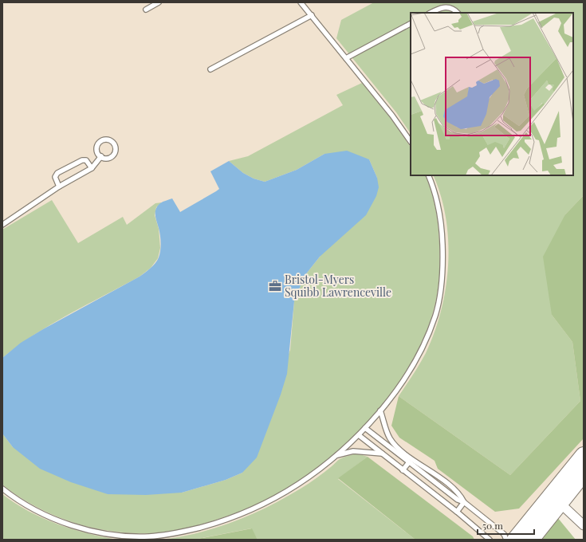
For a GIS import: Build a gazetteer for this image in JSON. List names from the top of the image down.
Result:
{
  "places": {
    "office": ["Bristol-Myers Squibb Lawrenceville"]
  },
  "scale_bar": "50 m"
}
